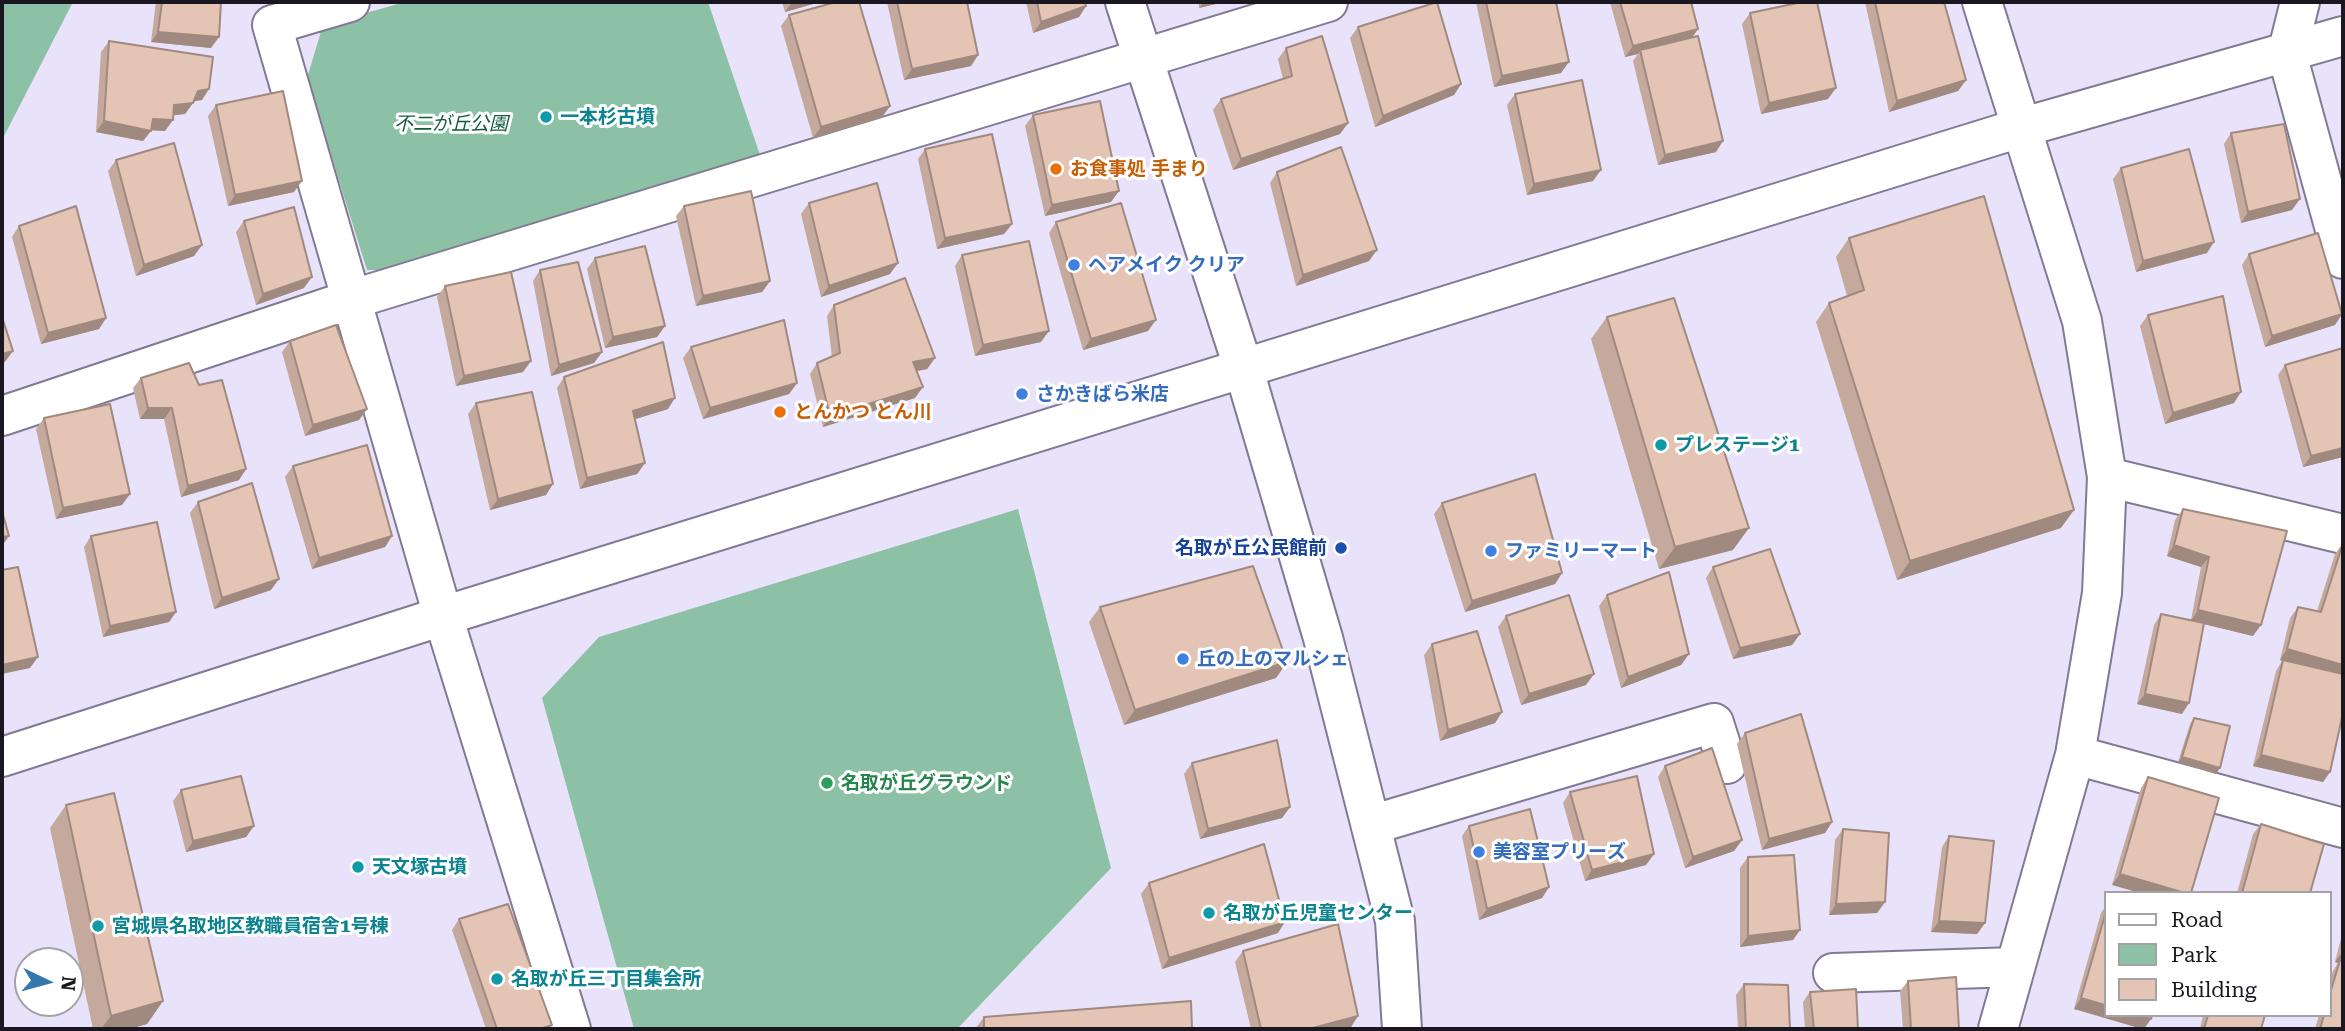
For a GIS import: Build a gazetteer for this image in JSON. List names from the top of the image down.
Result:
{
  "parks": ["不二が丘公園"],
  "places": [
    "一本杉古墳",
    "お食事処 手まり",
    "ヘアメイク クリア",
    "さかきばら米店",
    "とんかつ とん川",
    "プレステージ1",
    "名取が丘公民館前",
    "ファミリーマート",
    "丘の上のマルシェ",
    "名取が丘グラウンド",
    "美容室プリーズ",
    "天文塚古墳",
    "名取が丘児童センター",
    "宮城県名取地区教職員宿舎1号棟",
    "名取が丘三丁目集会所"
  ],
  "legend": ["Road", "Park", "Building"],
  "north": "right"
}
